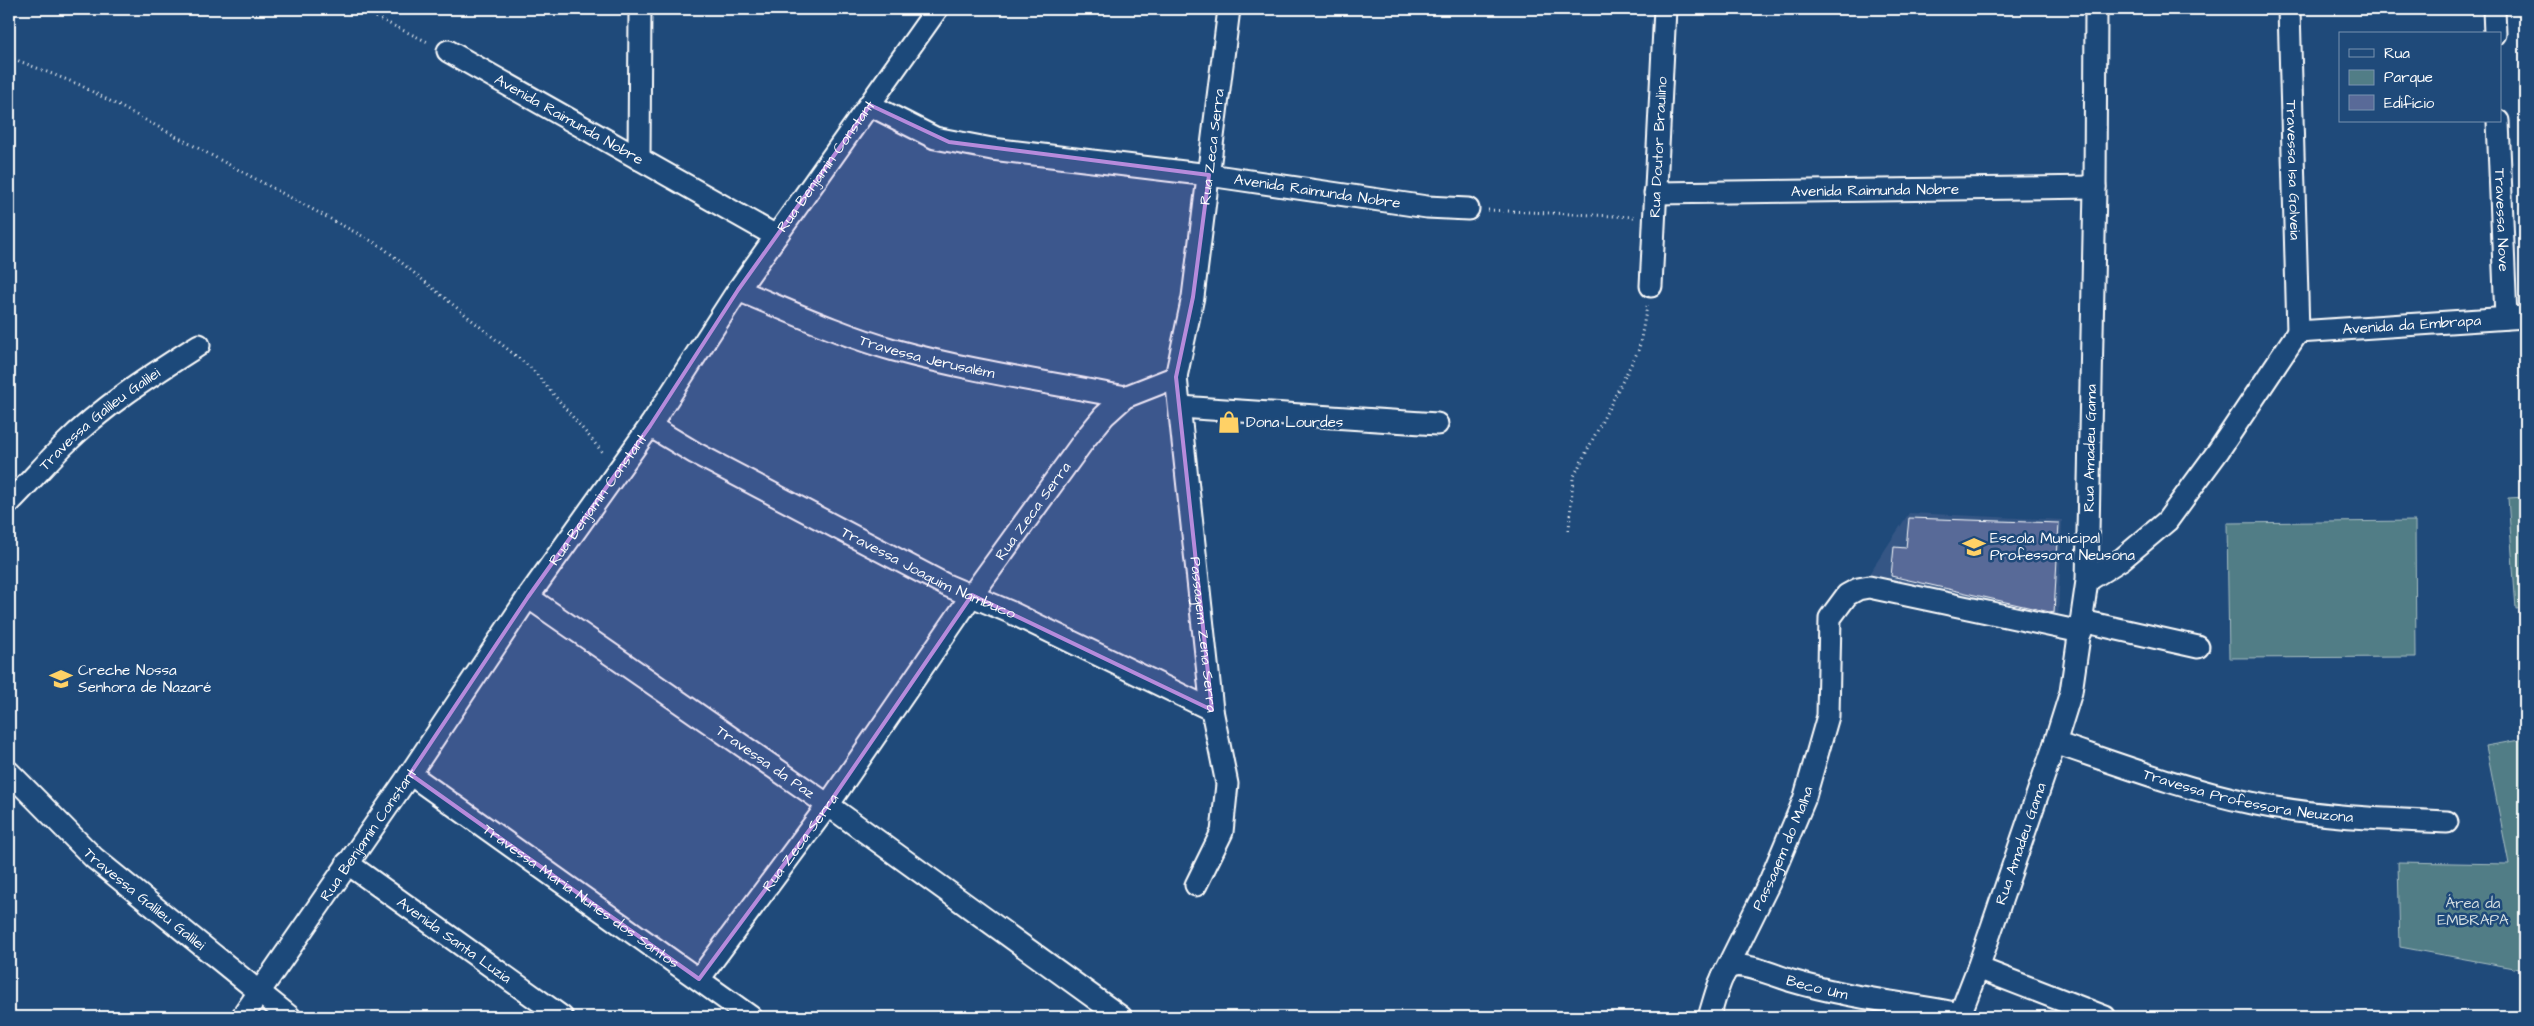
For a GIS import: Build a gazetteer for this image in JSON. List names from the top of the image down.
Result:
{
  "streets": {
    "street": [
      "Avenida Raimunda Nobre",
      "Rua Zeca Serra",
      "Rua Doutor Braulino",
      "Rua Benjamin Constant",
      "Travessa Isa Golveia",
      "Travessa Nove",
      "Avenida da Embrapa",
      "Travessa Jerusalém",
      "Travessa Galileu Galilei",
      "Rua Amadeu Gama",
      "Travessa Joaquim Nambuco",
      "Passagem Zena Serra",
      "Travessa da Paz",
      "Travessa Professora Neuzona",
      "Passagem do Malha",
      "Travessa Maria Nunes dos Santos",
      "Avenida Santa Luzia",
      "Beco Um"
    ]
  },
  "crossings": [
    ["Avenida Raimunda Nobre", "Rua Zeca Serra"],
    ["Avenida Raimunda Nobre", "Rua Doutor Braulino"],
    ["Avenida Raimunda Nobre", "Rua Benjamin Constant"],
    ["Avenida Raimunda Nobre", "Rua Amadeu Gama"],
    ["Rua Zeca Serra", "Travessa Jerusalém"],
    ["Rua Zeca Serra", "Travessa Joaquim Nambuco"],
    ["Rua Zeca Serra", "Passagem Zena Serra"],
    ["Rua Zeca Serra", "Travessa da Paz"],
    ["Rua Zeca Serra", "Travessa Maria Nunes dos Santos"],
    ["Rua Benjamin Constant", "Travessa Jerusalém"],
    ["Rua Benjamin Constant", "Travessa Galileu Galilei"],
    ["Rua Benjamin Constant", "Travessa Joaquim Nambuco"],
    ["Rua Benjamin Constant", "Travessa da Paz"],
    ["Rua Benjamin Constant", "Travessa Maria Nunes dos Santos"],
    ["Rua Benjamin Constant", "Avenida Santa Luzia"],
    ["Travessa Isa Golveia", "Avenida da Embrapa"],
    ["Travessa Nove", "Avenida da Embrapa"],
    ["Rua Amadeu Gama", "Travessa Professora Neuzona"],
    ["Rua Amadeu Gama", "Passagem do Malha"],
    ["Rua Amadeu Gama", "Beco Um"],
    ["Travessa Joaquim Nambuco", "Passagem Zena Serra"],
    ["Passagem do Malha", "Beco Um"]
  ],
  "parks": ["Área da EMBRAPA"],
  "places": {
    "shop": ["Dona Lourdes"],
    "school or university": ["Escola Municipal Professora Neusona", "Creche Nossa Senhora de Nazaré"]
  },
  "legend": ["Rua", "Parque", "Edifício"]
}
